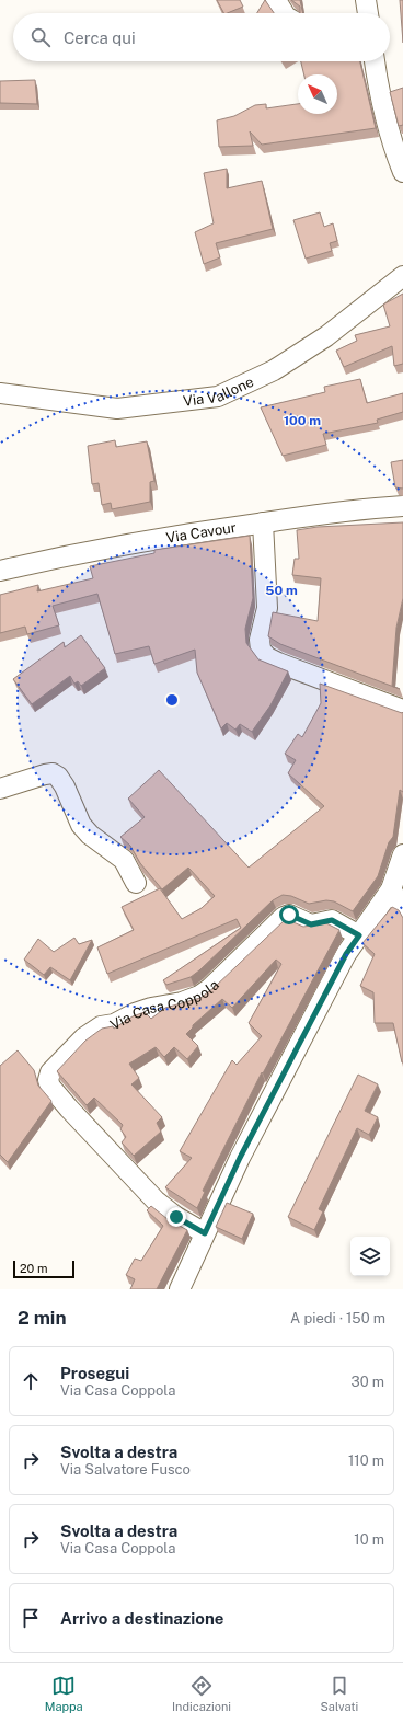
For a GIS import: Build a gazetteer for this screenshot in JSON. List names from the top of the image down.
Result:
{
  "streets": {
    "street": ["Via Vallone", "Via Cavour", "Via Casa Coppola"]
  },
  "scale_bar": "20 m",
  "north": "top left",
  "page": {
    "search": "Cerca qui",
    "scale": "20 m",
    "heading": ["2 min", "A piedi · 150 m"],
    "list": [
      ["Prosegui", "Via Casa Coppola", "30 m"],
      ["Svolta a destra", "Via Salvatore Fusco", "110 m"],
      ["Svolta a destra", "Via Casa Coppola", "10 m"],
      "Arrivo a destinazione"
    ],
    "nav": ["Mappa", "Indicazioni", "Salvati"]
  },
  "rings": ["100 m", "50 m"]
}
